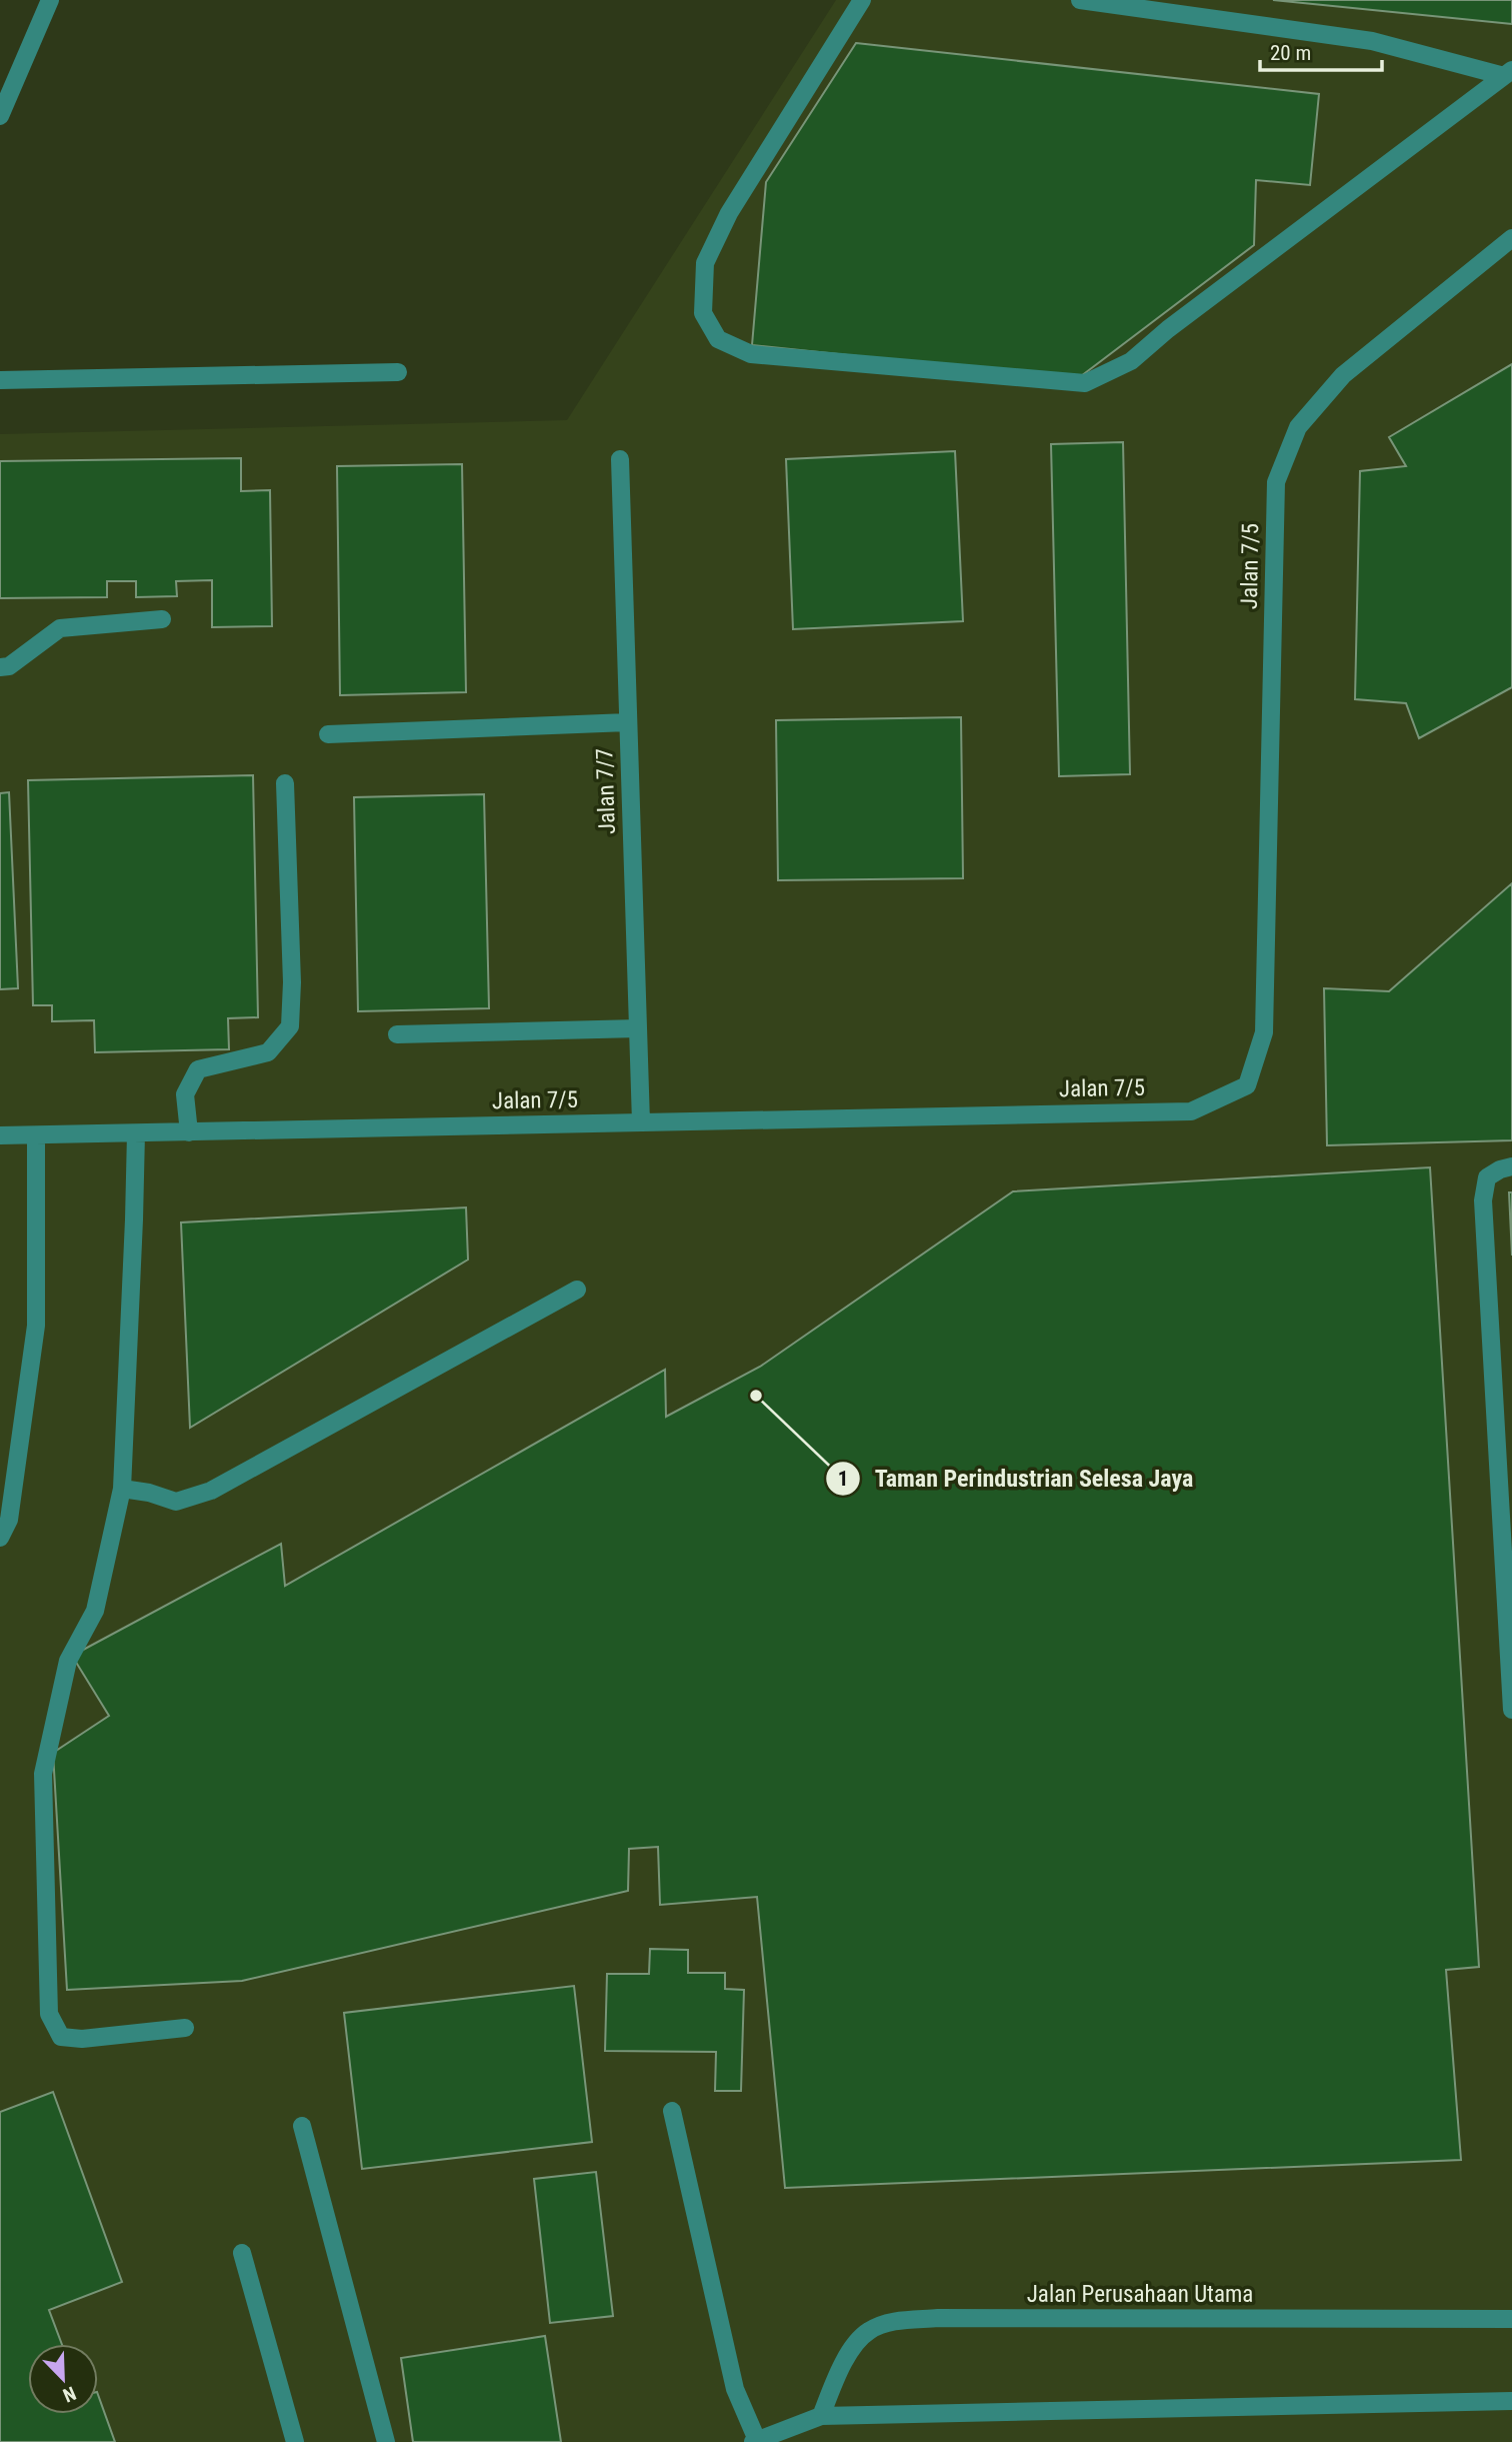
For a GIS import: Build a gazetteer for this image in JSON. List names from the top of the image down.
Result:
{
  "streets": {
    "street": ["Jalan 7/5", "Jalan 7/7", "Jalan Perusahaan Utama"]
  },
  "crossings": [
    ["Jalan 7/5", "Jalan 7/7"]
  ],
  "places": ["Taman Perindustrian Selesa Jaya"],
  "scale_bar": "20 m",
  "north": "bottom right"
}
